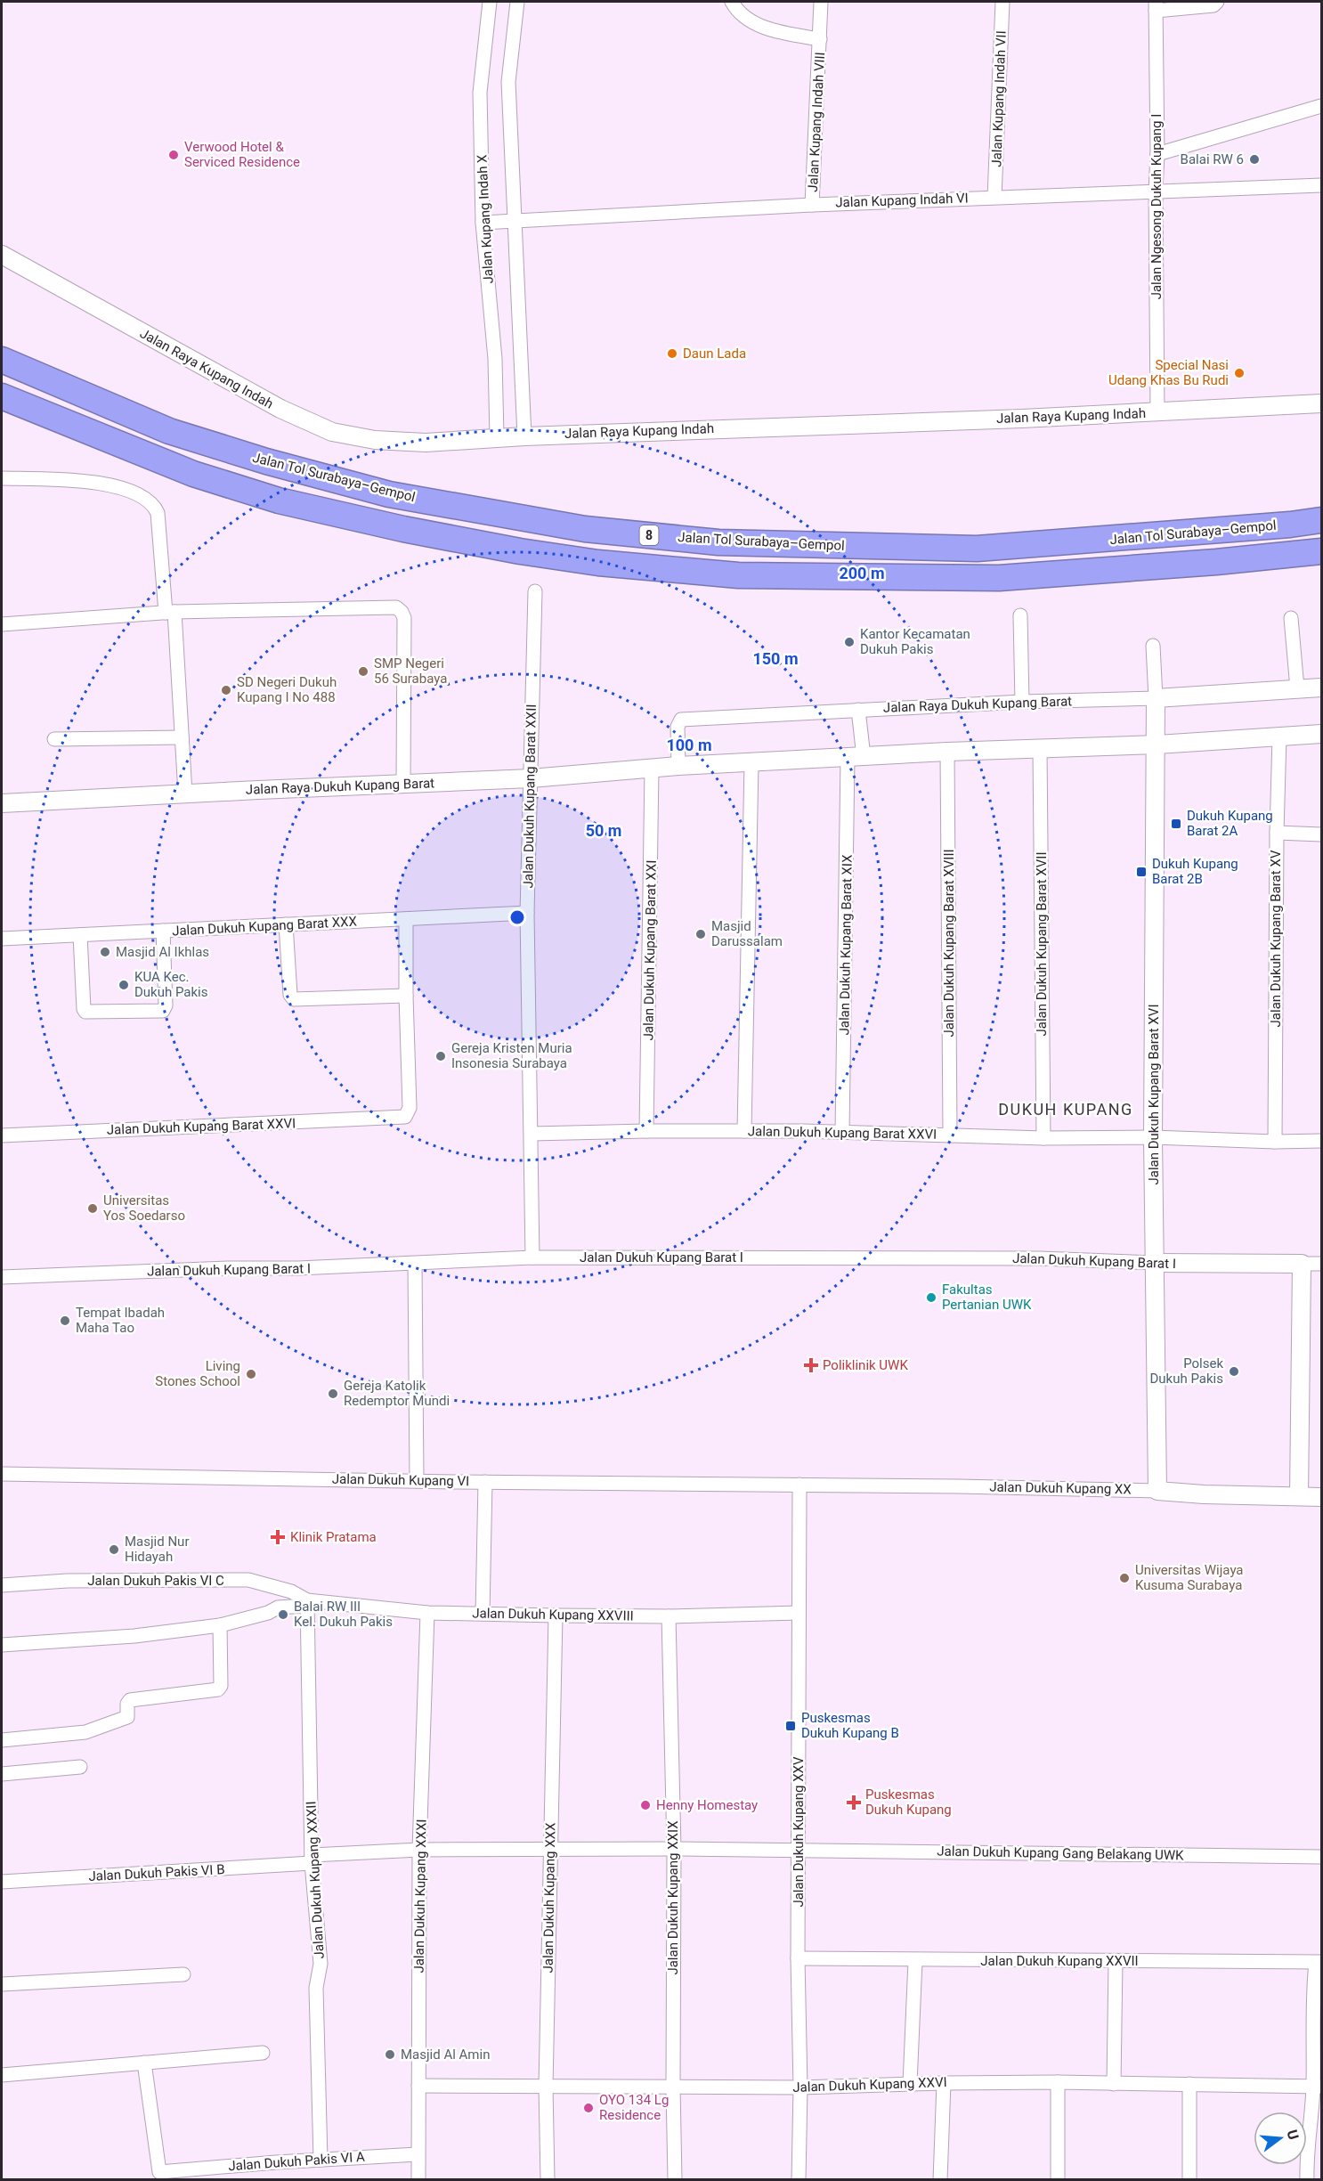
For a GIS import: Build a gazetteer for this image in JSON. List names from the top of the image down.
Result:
{
  "streets": {
    "highway": ["Jalan Tol Surabaya–Gempol", "8"],
    "street": [
      "Jalan Kupang Indah VII",
      "Jalan Kupang Indah VIII",
      "Jalan Kupang Indah VI",
      "Jalan Ngesong Dukuh Kupang I",
      "Jalan Kupang Indah X",
      "Jalan Raya Kupang Indah",
      "Jalan Raya Dukuh Kupang Barat",
      "Jalan Dukuh Kupang Barat XXII",
      "Jalan Dukuh Kupang Barat XXX",
      "Jalan Dukuh Kupang Barat XV",
      "Jalan Dukuh Kupang Barat XVIII",
      "Jalan Dukuh Kupang Barat XVII",
      "Jalan Dukuh Kupang Barat XIX",
      "Jalan Dukuh Kupang Barat XXI",
      "Jalan Dukuh Kupang Barat XVI",
      "Jalan Dukuh Kupang Barat XXVI",
      "Jalan Dukuh Kupang Barat I",
      "Jalan Dukuh Kupang VI",
      "Jalan Dukuh Kupang XX",
      "Jalan Dukuh Pakis VI C",
      "Jalan Dukuh Kupang XXVIII",
      "Jalan Dukuh Kupang XXV",
      "Jalan Dukuh Kupang Gang Belakang UWK",
      "Jalan Dukuh Pakis VI B",
      "Jalan Dukuh Kupang XXXII",
      "Jalan Dukuh Kupang XXXI",
      "Jalan Dukuh Kupang XXX",
      "Jalan Dukuh Kupang XXIX",
      "Jalan Dukuh Kupang XXVII",
      "Jalan Dukuh Kupang XXVI",
      "Jalan Dukuh Pakis VI A"
    ]
  },
  "crossings": [
    ["Jalan Kupang Indah VII", "Jalan Kupang Indah VI"],
    ["Jalan Kupang Indah VIII", "Jalan Kupang Indah VI"],
    ["Jalan Kupang Indah VI", "Jalan Ngesong Dukuh Kupang I"],
    ["Jalan Kupang Indah VI", "Jalan Kupang Indah X"],
    ["Jalan Ngesong Dukuh Kupang I", "Jalan Raya Kupang Indah"],
    ["Jalan Kupang Indah X", "Jalan Raya Kupang Indah"],
    ["Jalan Raya Dukuh Kupang Barat", "Jalan Dukuh Kupang Barat XXII"],
    ["Jalan Raya Dukuh Kupang Barat", "Jalan Dukuh Kupang Barat XV"],
    ["Jalan Raya Dukuh Kupang Barat", "Jalan Dukuh Kupang Barat XVIII"],
    ["Jalan Raya Dukuh Kupang Barat", "Jalan Dukuh Kupang Barat XVII"],
    ["Jalan Raya Dukuh Kupang Barat", "Jalan Dukuh Kupang Barat XIX"],
    ["Jalan Raya Dukuh Kupang Barat", "Jalan Dukuh Kupang Barat XXI"],
    ["Jalan Raya Dukuh Kupang Barat", "Jalan Dukuh Kupang Barat XVI"],
    ["Jalan Dukuh Kupang Barat XXII", "Jalan Dukuh Kupang Barat XXX"],
    ["Jalan Dukuh Kupang Barat XXII", "Jalan Dukuh Kupang Barat XXVI"],
    ["Jalan Dukuh Kupang Barat XXII", "Jalan Dukuh Kupang Barat I"],
    ["Jalan Dukuh Kupang Barat XV", "Jalan Dukuh Kupang Barat XXVI"],
    ["Jalan Dukuh Kupang Barat XVIII", "Jalan Dukuh Kupang Barat XXVI"],
    ["Jalan Dukuh Kupang Barat XVII", "Jalan Dukuh Kupang Barat XXVI"],
    ["Jalan Dukuh Kupang Barat XIX", "Jalan Dukuh Kupang Barat XXVI"],
    ["Jalan Dukuh Kupang Barat XXI", "Jalan Dukuh Kupang Barat XXVI"],
    ["Jalan Dukuh Kupang Barat XVI", "Jalan Dukuh Kupang Barat XXVI"],
    ["Jalan Dukuh Kupang Barat XVI", "Jalan Dukuh Kupang Barat I"],
    ["Jalan Dukuh Kupang Barat XVI", "Jalan Dukuh Kupang XX"],
    ["Jalan Dukuh Kupang VI", "Jalan Dukuh Kupang XX"],
    ["Jalan Dukuh Kupang VI", "Jalan Dukuh Kupang XXV"],
    ["Jalan Dukuh Kupang XX", "Jalan Dukuh Kupang XXV"],
    ["Jalan Dukuh Pakis VI C", "Jalan Dukuh Kupang XXVIII"],
    ["Jalan Dukuh Pakis VI C", "Jalan Dukuh Kupang XXXII"],
    ["Jalan Dukuh Kupang XXVIII", "Jalan Dukuh Kupang XXV"],
    ["Jalan Dukuh Kupang XXVIII", "Jalan Dukuh Kupang XXXII"],
    ["Jalan Dukuh Kupang XXVIII", "Jalan Dukuh Kupang XXXI"],
    ["Jalan Dukuh Kupang XXVIII", "Jalan Dukuh Kupang XXX"],
    ["Jalan Dukuh Kupang XXVIII", "Jalan Dukuh Kupang XXIX"],
    ["Jalan Dukuh Kupang XXV", "Jalan Dukuh Kupang Gang Belakang UWK"],
    ["Jalan Dukuh Kupang XXV", "Jalan Dukuh Kupang XXVII"],
    ["Jalan Dukuh Kupang XXV", "Jalan Dukuh Kupang XXVI"],
    ["Jalan Dukuh Kupang Gang Belakang UWK", "Jalan Dukuh Pakis VI B"],
    ["Jalan Dukuh Kupang Gang Belakang UWK", "Jalan Dukuh Kupang XXX"],
    ["Jalan Dukuh Kupang Gang Belakang UWK", "Jalan Dukuh Kupang XXIX"],
    ["Jalan Dukuh Pakis VI B", "Jalan Dukuh Kupang XXXII"],
    ["Jalan Dukuh Pakis VI B", "Jalan Dukuh Kupang XXXI"],
    ["Jalan Dukuh Pakis VI B", "Jalan Dukuh Kupang XXX"],
    ["Jalan Dukuh Kupang XXXII", "Jalan Dukuh Pakis VI A"],
    ["Jalan Dukuh Kupang XXXI", "Jalan Dukuh Kupang XXVI"],
    ["Jalan Dukuh Kupang XXXI", "Jalan Dukuh Pakis VI A"],
    ["Jalan Dukuh Kupang XXX", "Jalan Dukuh Kupang XXVI"],
    ["Jalan Dukuh Kupang XXIX", "Jalan Dukuh Kupang XXVI"]
  ],
  "districts": ["DUKUH KUPANG"],
  "places": {
    "other": [
      "Verwood Hotel & Serviced Residence",
      "Balai RW 6",
      "Daun Lada",
      "Special Nasi Udang Khas Bu Rudi",
      "Kantor Kecamatan Dukuh Pakis",
      "SMP Negeri 56 Surabaya",
      "SD Negeri Dukuh Kupang I No 488",
      "Masjid Darussalam",
      "Masjid Al Ikhlas",
      "KUA Kec. Dukuh Pakis",
      "Gereja Kristen Muria Insonesia Surabaya",
      "Universitas Yos Soedarso",
      "Fakultas Pertanian UWK",
      "Tempat Ibadah Maha Tao",
      "Polsek Dukuh Pakis",
      "Living Stones School",
      "Gereja Katolik Redemptor Mundi",
      "Masjid Nur Hidayah",
      "Universitas Wijaya Kusuma Surabaya",
      "Balai RW III Kel. Dukuh Pakis",
      "Henny Homestay",
      "Masjid Al Amin",
      "OYO 134 Lg Residence"
    ],
    "transit": ["Dukuh Kupang Barat 2A", "Dukuh Kupang Barat 2B", "Puskesmas Dukuh Kupang B"],
    "health": ["Poliklinik UWK", "Klinik Pratama", "Puskesmas Dukuh Kupang"]
  },
  "north": "right",
  "rings": [
    "200 m",
    "150 m",
    "100 m",
    "50 m"
  ]
}
